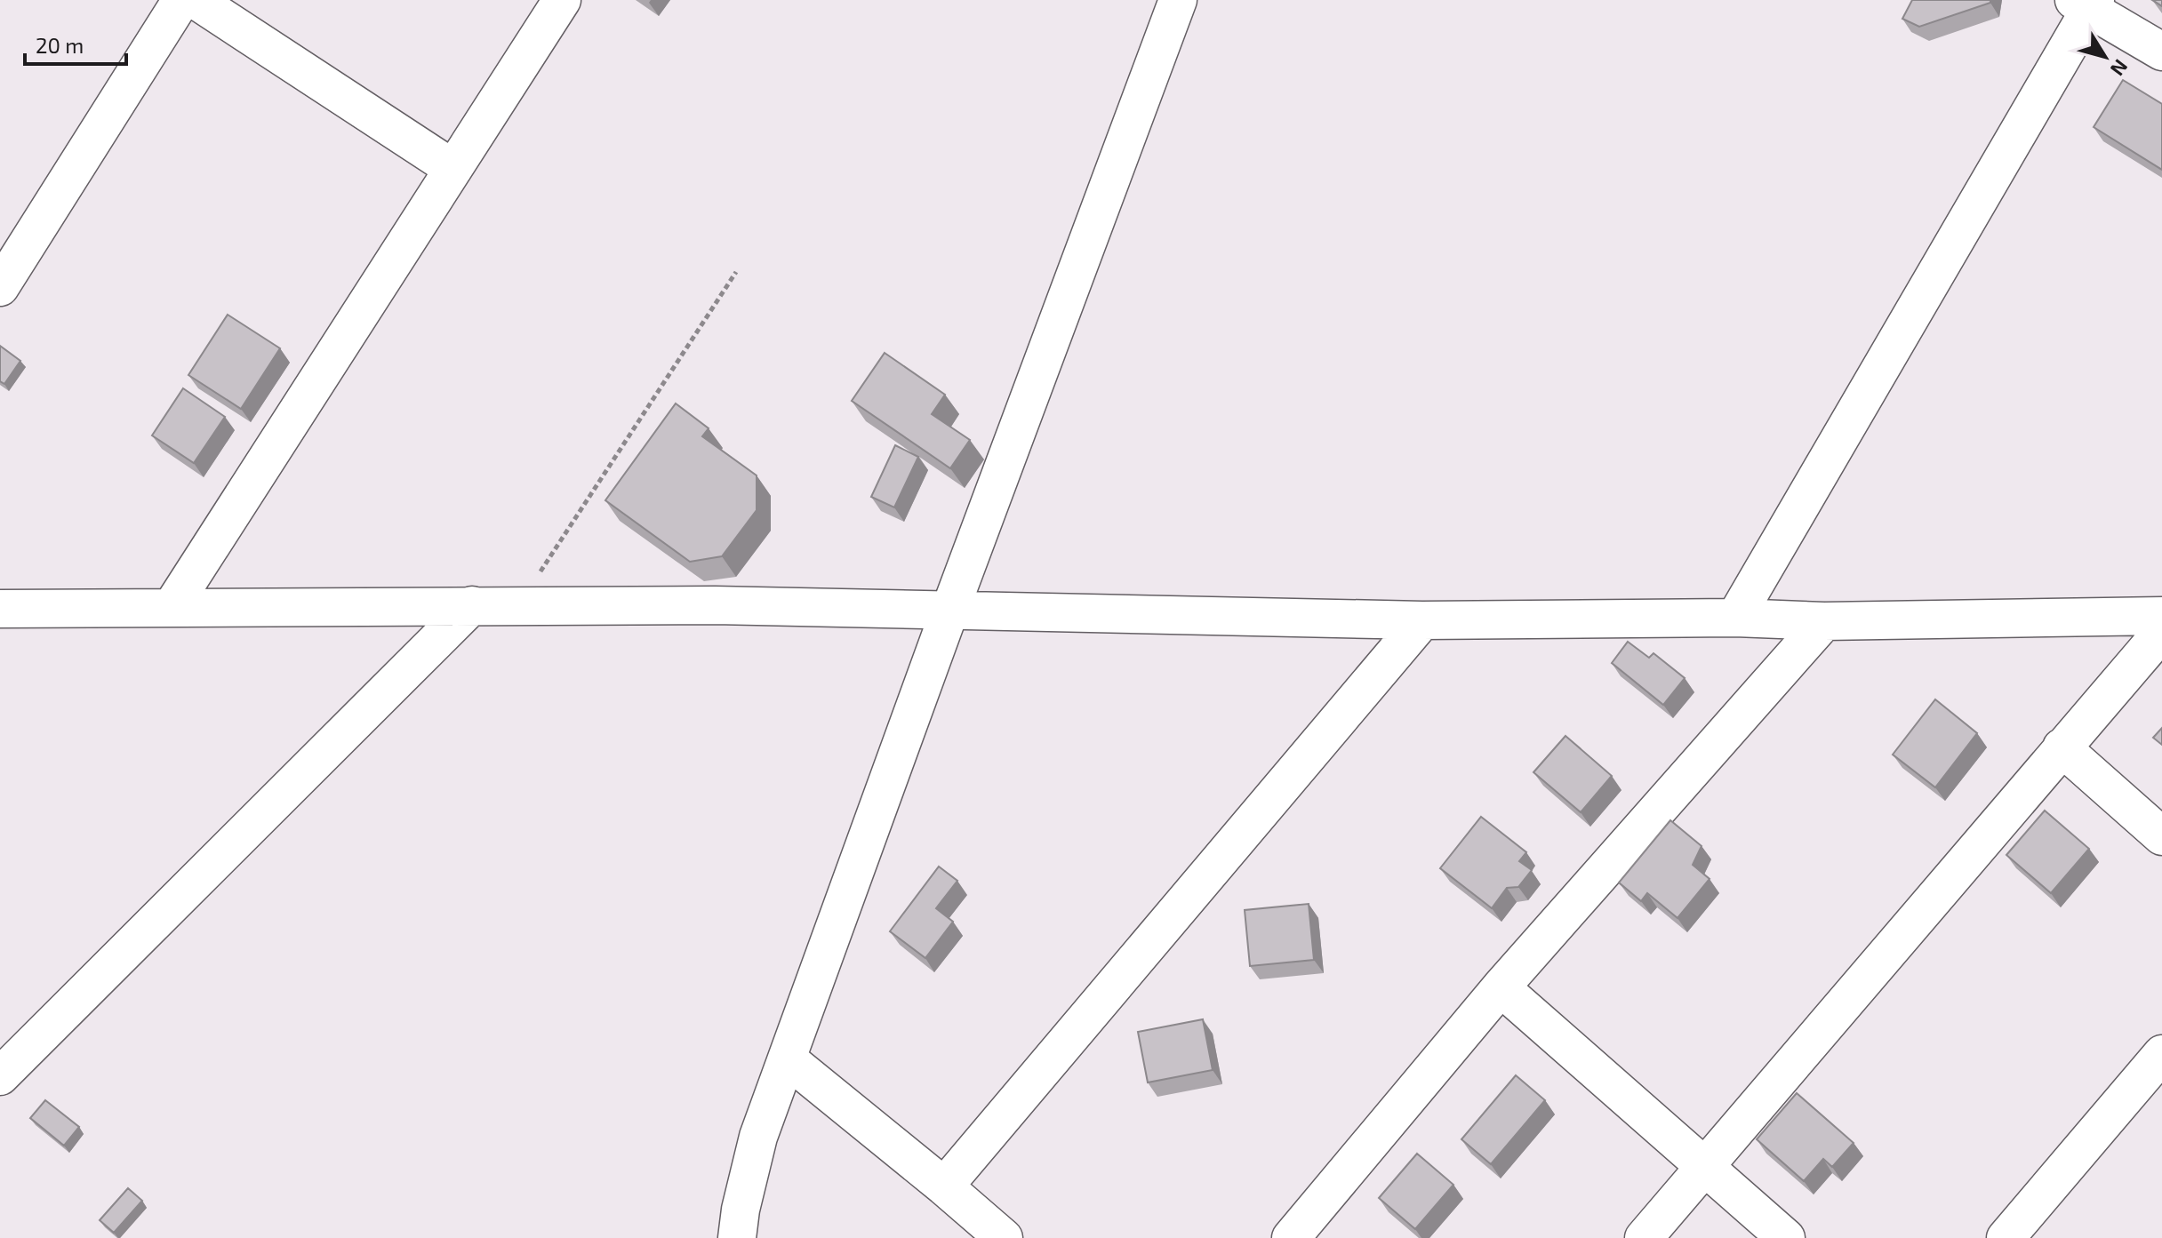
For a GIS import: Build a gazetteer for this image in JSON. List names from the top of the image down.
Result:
{
  "scale_bar": "20 m",
  "north": "bottom right"
}
